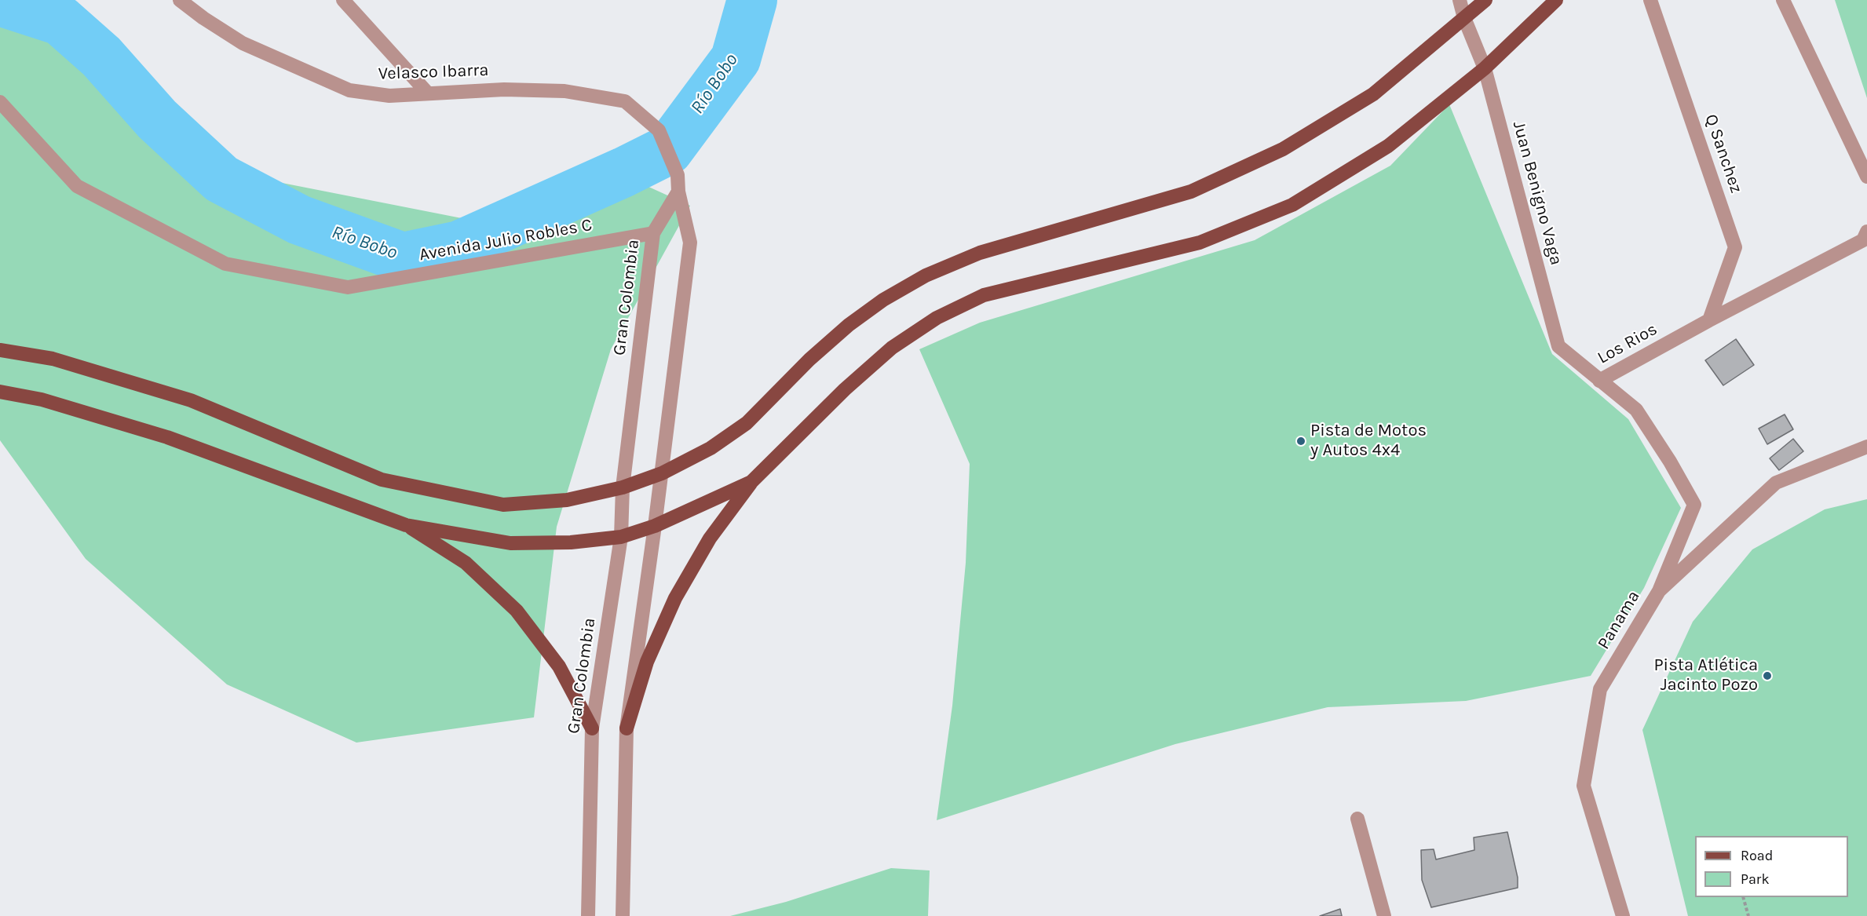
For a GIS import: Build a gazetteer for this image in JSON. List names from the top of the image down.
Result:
{
  "streets": {
    "street": [
      "Velasco Ibarra",
      "Q Sanchez",
      "Juan Benigno Vaga",
      "Avenida Julio Robles C",
      "Gran Colombia",
      "Los Rios",
      "Panama"
    ]
  },
  "crossings": [
    ["Velasco Ibarra", "Gran Colombia"],
    ["Q Sanchez", "Los Rios"],
    ["Juan Benigno Vaga", "Los Rios"],
    ["Avenida Julio Robles C", "Gran Colombia"],
    ["Los Rios", "Panama"]
  ],
  "water": ["Río Bobo"],
  "places": ["Pista de Motos y Autos 4x4", "Pista Atlética Jacinto Pozo"],
  "legend": ["Road", "Park"]
}
